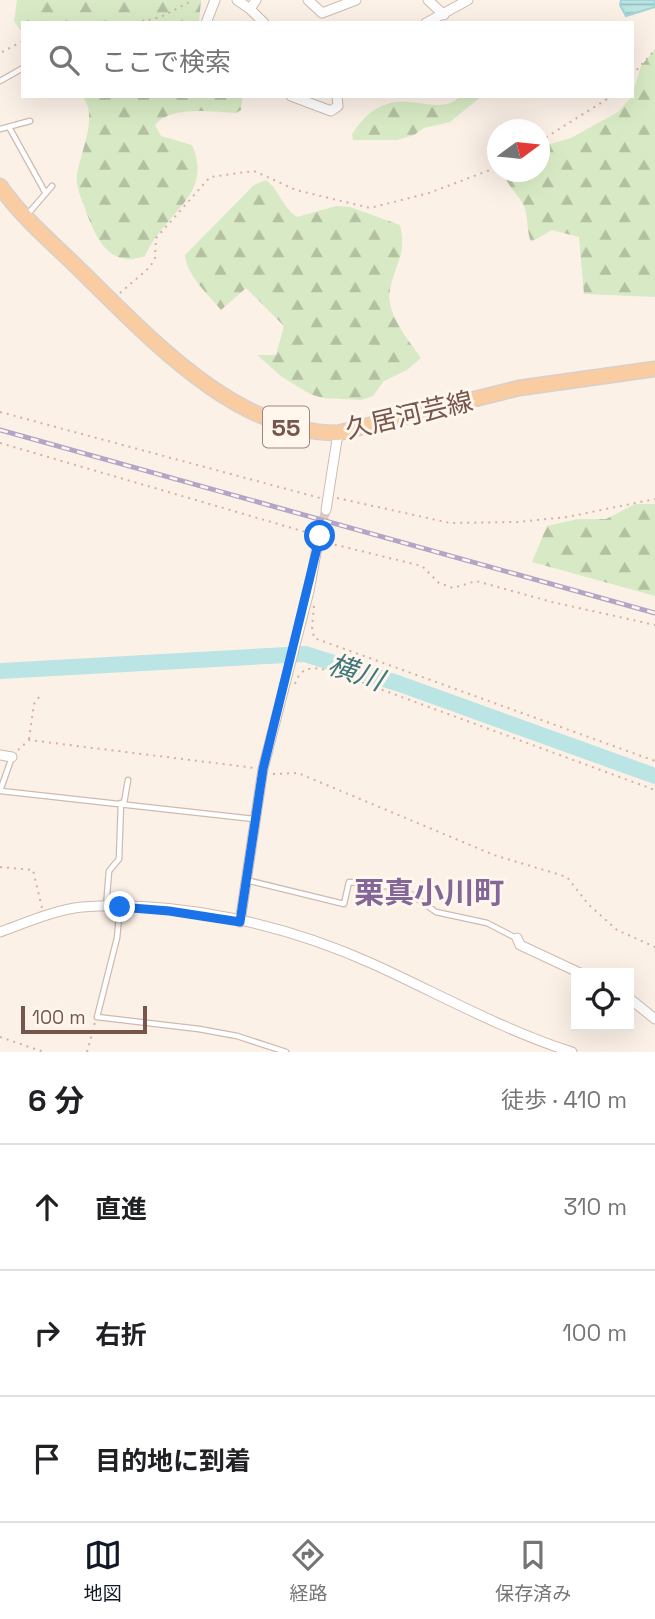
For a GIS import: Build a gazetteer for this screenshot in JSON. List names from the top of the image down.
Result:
{
  "streets": {
    "main road": ["久居河芸線", "55"]
  },
  "districts": ["栗真小川町"],
  "water": ["横川"],
  "scale_bar": "100 m",
  "north": "right",
  "page": {
    "search": "ここで検索",
    "scale": "100 m",
    "heading": ["6 分", "徒歩 · 410 m"],
    "list": [
      ["直進", "310 m"],
      ["右折", "100 m"],
      "目的地に到着"
    ],
    "nav": ["地図", "経路", "保存済み"]
  }
}
